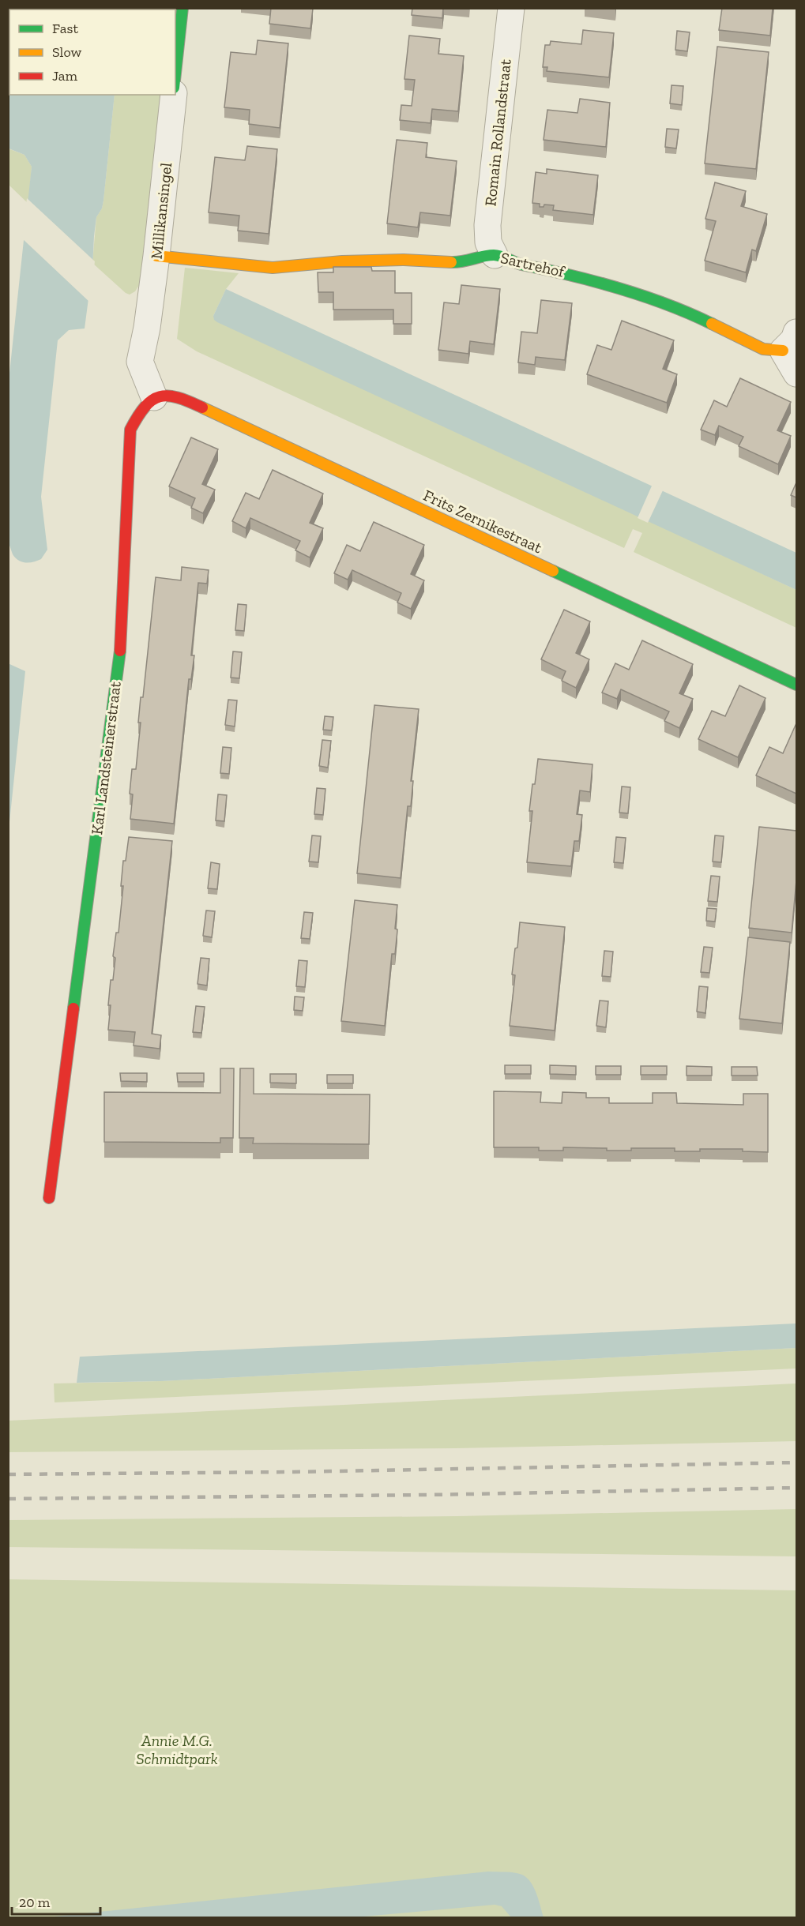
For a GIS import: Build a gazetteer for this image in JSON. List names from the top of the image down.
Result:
{
  "streets": {
    "street": [
      "Romain Rollandstraat",
      "Millikansingel",
      "Sartrehof",
      "Frits Zernikestraat",
      "Karl Landsteinerstraat"
    ]
  },
  "crossings": [
    ["Romain Rollandstraat", "Sartrehof"],
    ["Millikansingel", "Sartrehof"],
    ["Millikansingel", "Frits Zernikestraat"],
    ["Millikansingel", "Karl Landsteinerstraat"],
    ["Frits Zernikestraat", "Karl Landsteinerstraat"]
  ],
  "parks": ["Annie M.G. Schmidtpark"],
  "legend": ["Fast", "Slow", "Jam"],
  "scale_bar": "20 m"
}
